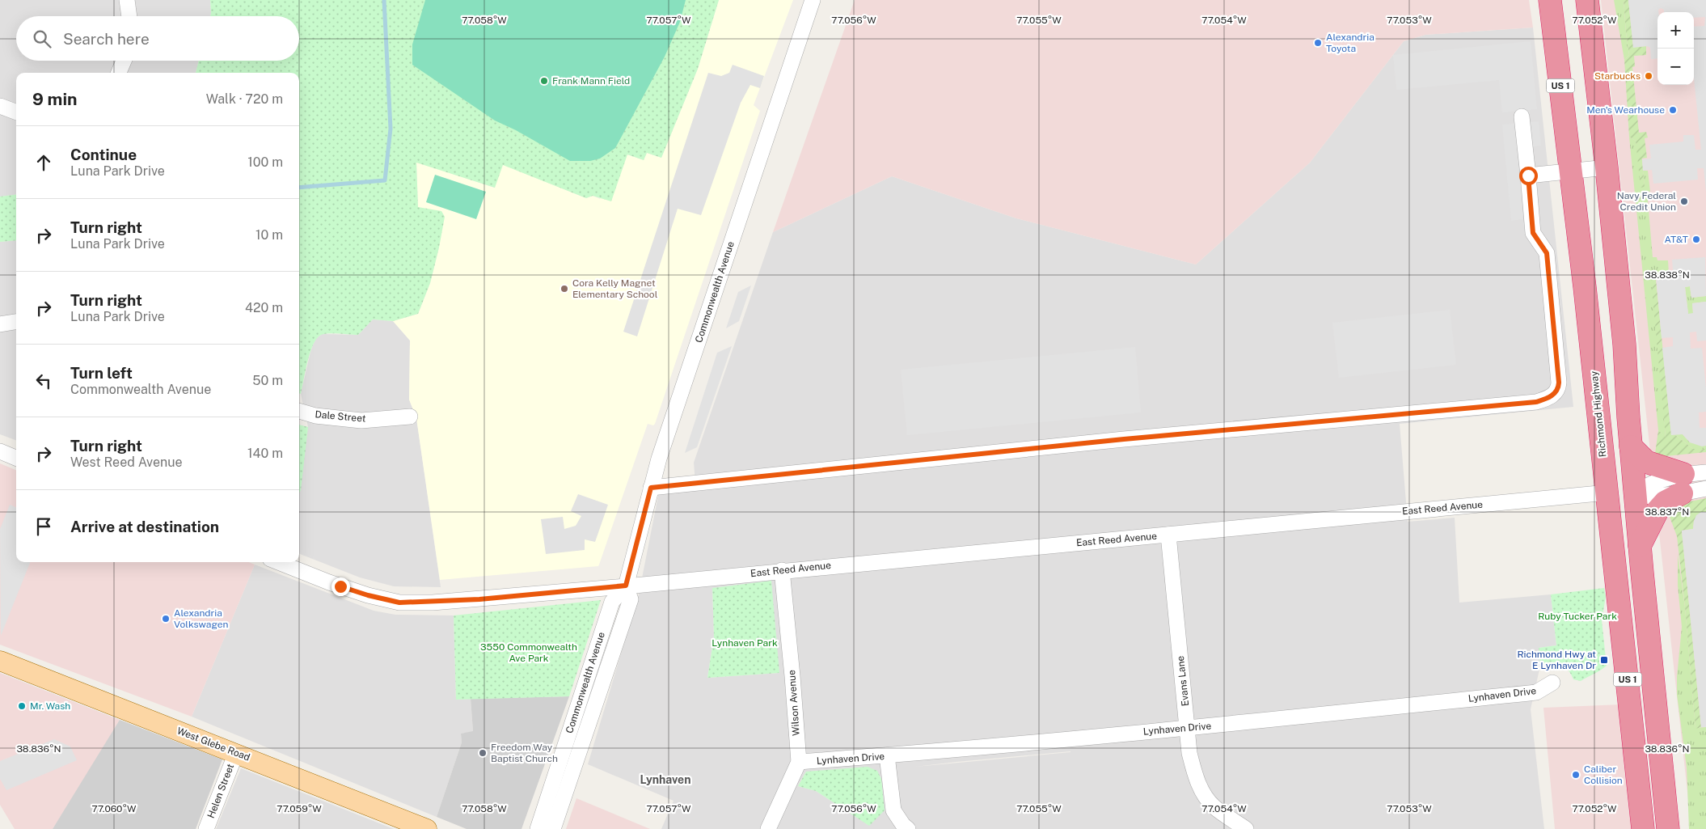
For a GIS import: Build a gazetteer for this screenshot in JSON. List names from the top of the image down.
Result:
{
  "streets": {
    "highway": ["US 1", "Richmond Highway"],
    "main road": ["West Glebe Road"],
    "street": [
      "Commonwealth Avenue",
      "Dale Street",
      "East Reed Avenue",
      "Evans Lane",
      "Lynhaven Drive",
      "Wilson Avenue",
      "Helen Street"
    ]
  },
  "crossings": [
    ["US 1", "Richmond Highway"],
    ["US 1", "East Reed Avenue"],
    ["Commonwealth Avenue", "East Reed Avenue"],
    ["Richmond Highway", "East Reed Avenue"],
    ["East Reed Avenue", "Evans Lane"],
    ["East Reed Avenue", "Wilson Avenue"],
    ["Evans Lane", "Lynhaven Drive"],
    ["Lynhaven Drive", "Wilson Avenue"],
    ["West Glebe Road", "Helen Street"]
  ],
  "districts": ["Lynhaven"],
  "parks": ["Ruby Tucker Park", "Lynhaven Park", "3550 Commonwealth Ave Park"],
  "places": {
    "other": [
      "Alexandria Toyota",
      "Starbucks",
      "Frank Mann Field",
      "Men's Wearhouse",
      "Navy Federal Credit Union",
      "AT&T",
      "Cora Kelly Magnet Elementary School",
      "Alexandria Volkswagen",
      "Mr. Wash",
      "Freedom Way Baptist Church",
      "Caliber Collision"
    ],
    "transit": ["Richmond Hwy at E Lynhaven Dr"]
  },
  "page": {
    "map_buttons": ["+", "−"],
    "search": "Search here",
    "heading": ["9 min", "Walk · 720 m"],
    "list": [
      ["Continue", "Luna Park Drive", "100 m"],
      ["Turn right", "Luna Park Drive", "10 m"],
      ["Turn right", "Luna Park Drive", "420 m"],
      ["Turn left", "Commonwealth Avenue", "50 m"],
      ["Turn right", "West Reed Avenue", "140 m"],
      "Arrive at destination"
    ]
  },
  "coordinates": [
    "77.058°W",
    "77.057°W",
    "77.056°W",
    "77.055°W",
    "77.054°W",
    "77.053°W",
    "77.052°W",
    "38.838°N",
    "38.837°N",
    "38.836°N",
    "77.060°W",
    "77.059°W"
  ]
}
